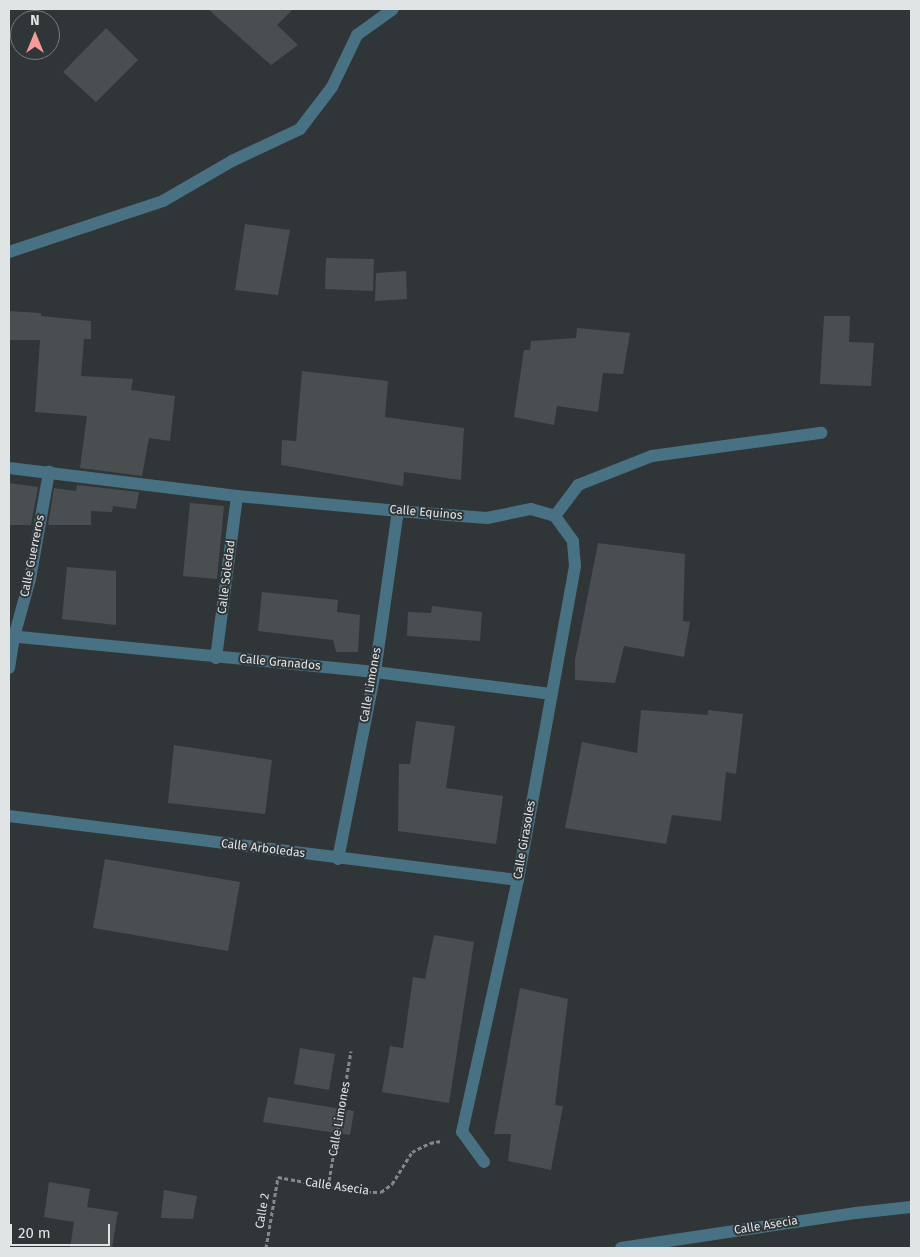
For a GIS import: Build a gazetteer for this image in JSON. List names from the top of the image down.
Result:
{
  "streets": {
    "street": [
      "Calle Equinos",
      "Calle Guerreros",
      "Calle Soledad",
      "Calle Granados",
      "Calle Limones",
      "Calle Girasoles",
      "Calle Arboledas",
      "Calle Asecia"
    ],
    "path": ["Calle 2"]
  },
  "crossings": [
    ["Calle Equinos", "Calle Guerreros"],
    ["Calle Equinos", "Calle Soledad"],
    ["Calle Equinos", "Calle Limones"],
    ["Calle Equinos", "Calle Girasoles"],
    ["Calle Guerreros", "Calle Granados"],
    ["Calle Soledad", "Calle Granados"],
    ["Calle Granados", "Calle Limones"],
    ["Calle Granados", "Calle Girasoles"],
    ["Calle Limones", "Calle Arboledas"],
    ["Calle Limones", "Calle Asecia"],
    ["Calle Girasoles", "Calle Arboledas"],
    ["Calle Girasoles", "Calle Asecia"],
    ["Calle Asecia", "Calle 2"]
  ],
  "scale_bar": "20 m",
  "north": "top"
}
